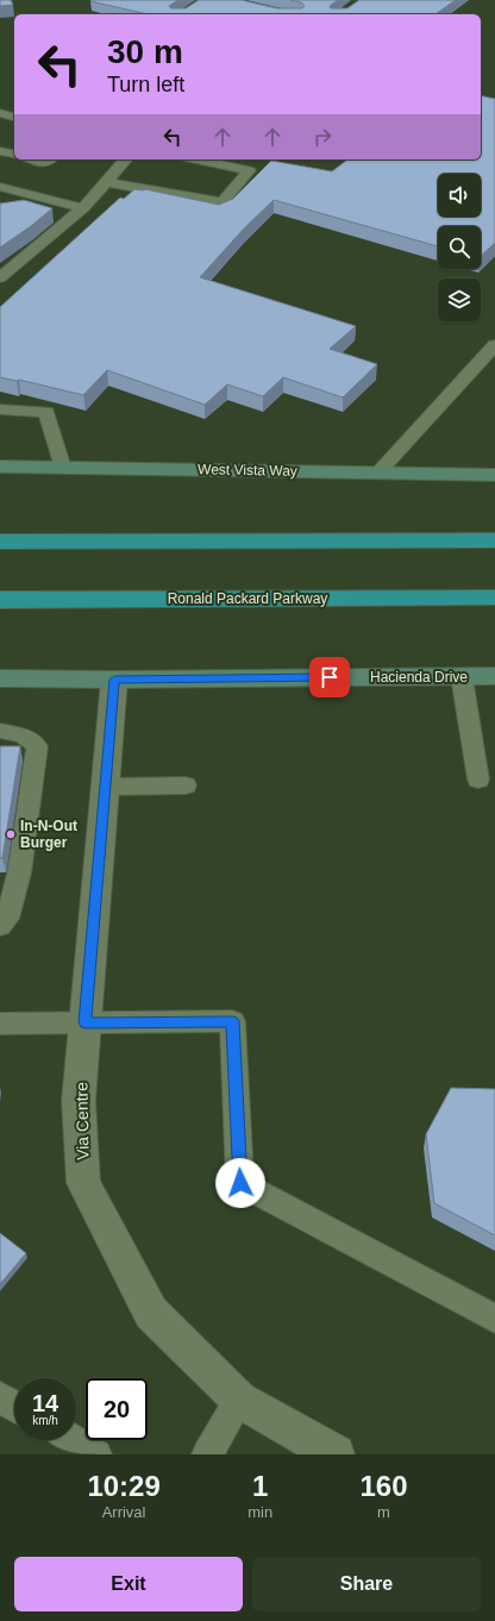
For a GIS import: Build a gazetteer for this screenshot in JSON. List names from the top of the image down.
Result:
{
  "streets": {
    "highway": ["Ronald Packard Parkway"],
    "main road": ["West Vista Way", "Hacienda Drive"],
    "street": ["Via Centre"]
  },
  "crossings": [
    ["Hacienda Drive", "Via Centre"]
  ],
  "places": ["In-N-Out Burger"],
  "page": {
    "turn": ["30 m", "Turn left"],
    "speed": "14 km/h",
    "limit": "20",
    "eta": [
      "10:29",
      "Arrival",
      "1",
      "min",
      "160",
      "m"
    ],
    "buttons": ["Exit", "Share"]
  }
}
